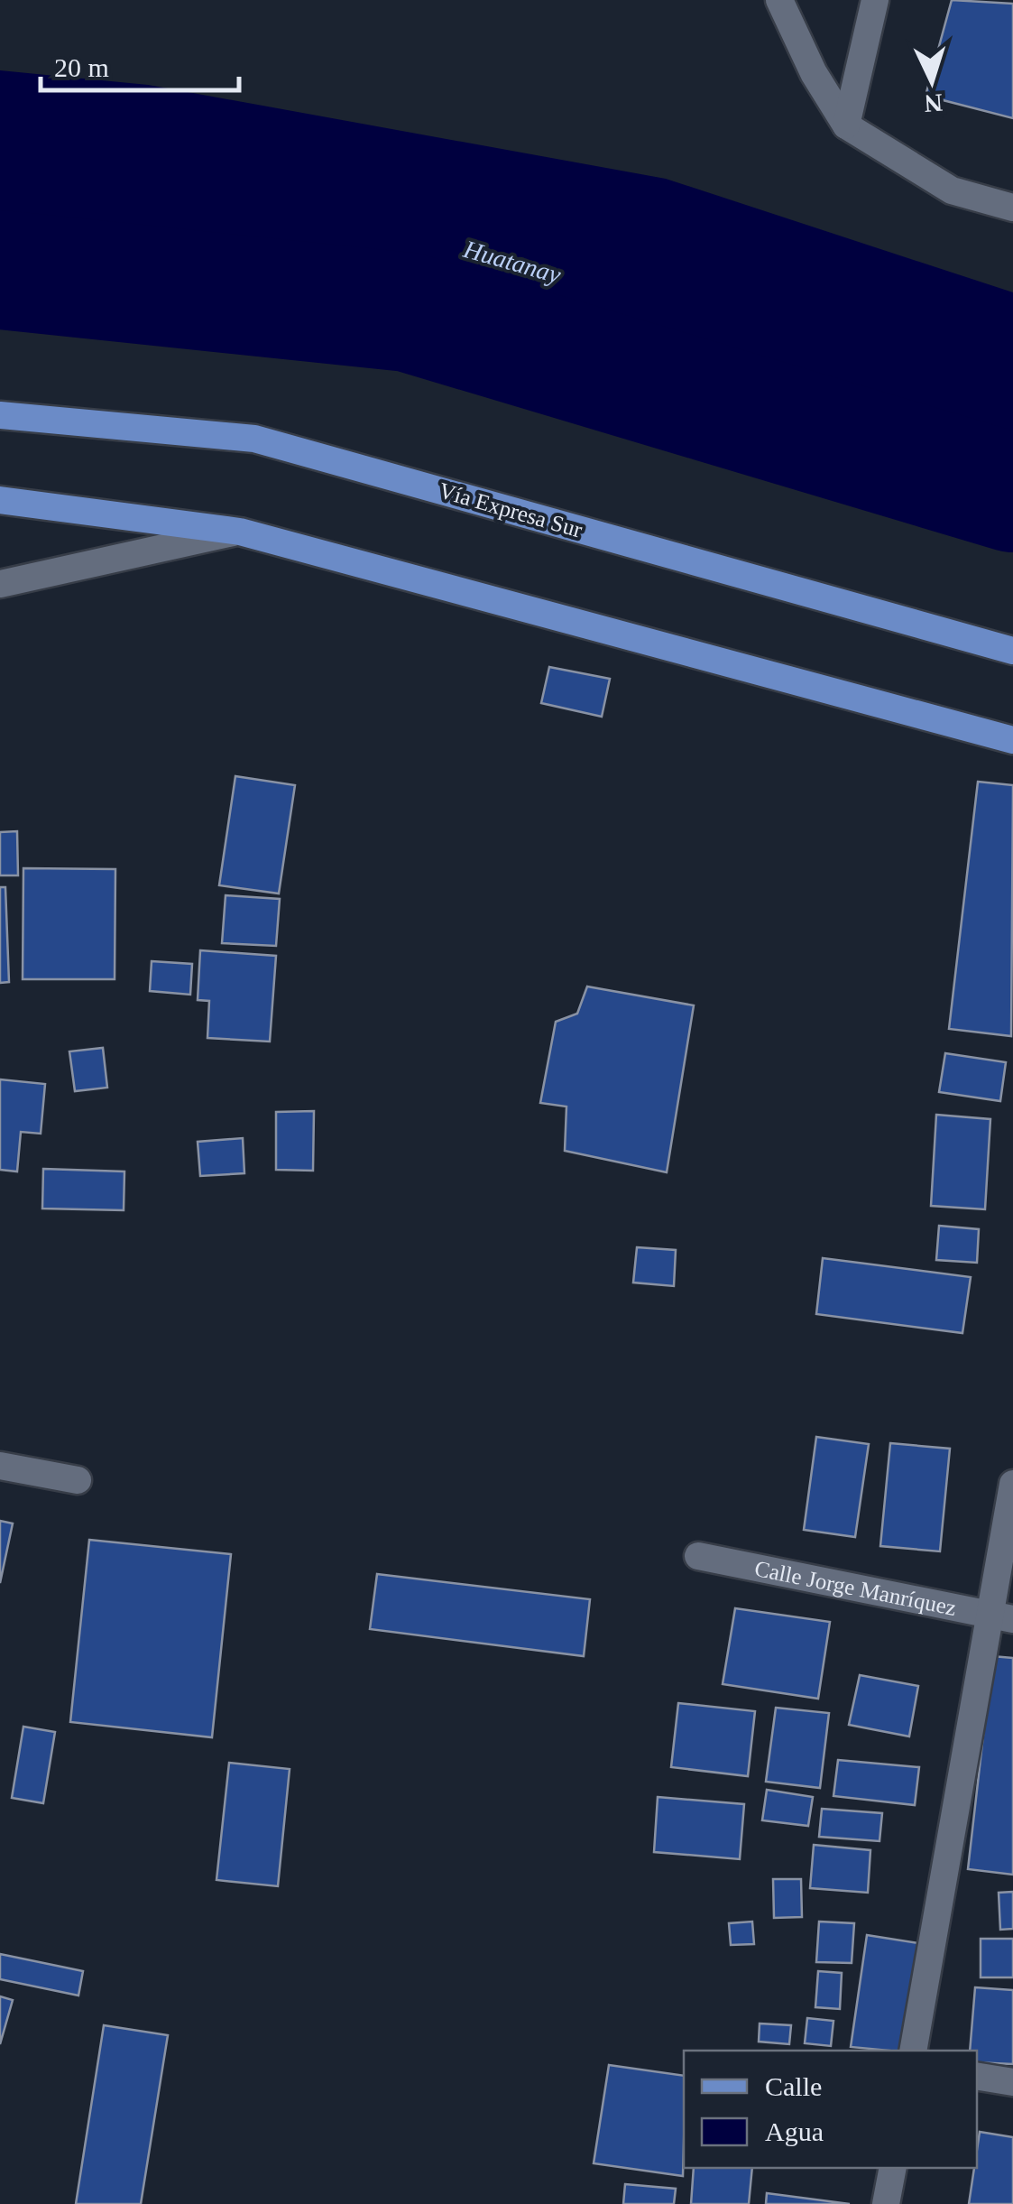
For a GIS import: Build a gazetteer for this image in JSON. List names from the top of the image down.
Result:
{
  "streets": {
    "main road": ["Vía Expresa Sur"],
    "street": ["Calle Jorge Manríquez"]
  },
  "water": ["Huatanay"],
  "legend": ["Calle", "Agua"],
  "scale_bar": "20 m",
  "north": "bottom"
}
